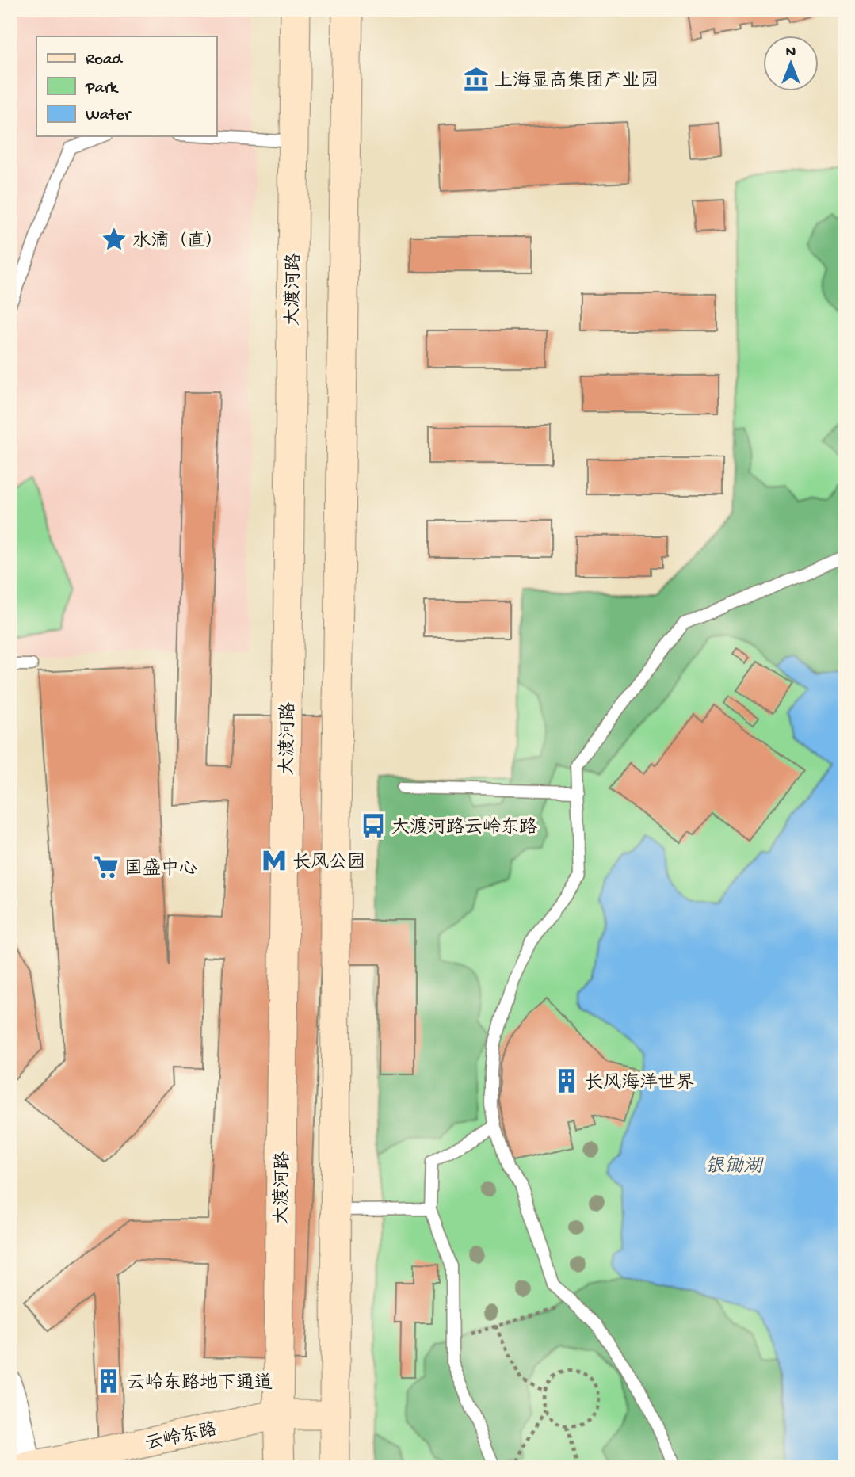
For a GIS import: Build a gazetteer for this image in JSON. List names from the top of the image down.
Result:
{
  "streets": {
    "main road": ["大渡河路", "云岭东路"]
  },
  "crossings": [
    ["大渡河路", "云岭东路"]
  ],
  "water": ["银锄湖"],
  "places": {
    "museum": ["上海显高集团产业园"],
    "place": ["水滴（直）"],
    "bus stop": ["大渡河路云岭东路"],
    "metro station": ["长风公园"],
    "supermarket": ["国盛中心"],
    "building": ["长风海洋世界", "云岭东路地下通道"]
  },
  "legend": ["Road", "Park", "Water"],
  "north": "top"
}
